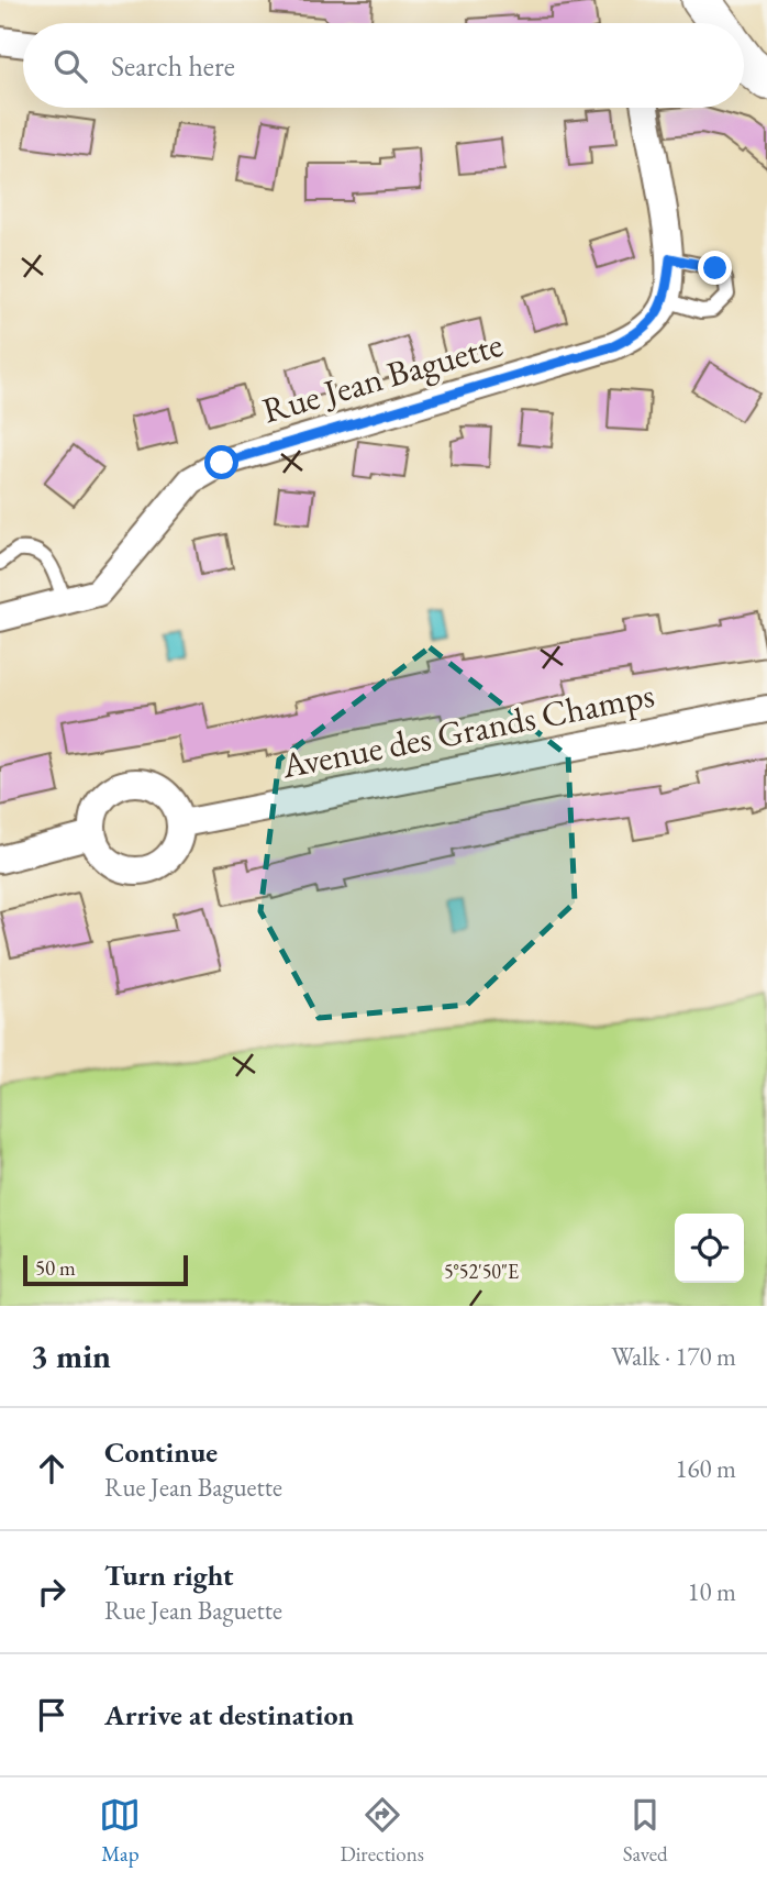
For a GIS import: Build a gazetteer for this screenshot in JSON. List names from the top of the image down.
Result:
{
  "streets": {
    "street": ["Rue Jean Baguette", "Avenue des Grands Champs"]
  },
  "scale_bar": "50 m",
  "page": {
    "search": "Search here",
    "scale": "50 m",
    "heading": ["3 min", "Walk · 170 m"],
    "list": [
      ["Continue", "Rue Jean Baguette", "160 m"],
      ["Turn right", "Rue Jean Baguette", "10 m"],
      "Arrive at destination"
    ],
    "nav": ["Map", "Directions", "Saved"]
  },
  "coordinates": ["5°52'50\"E"]
}
